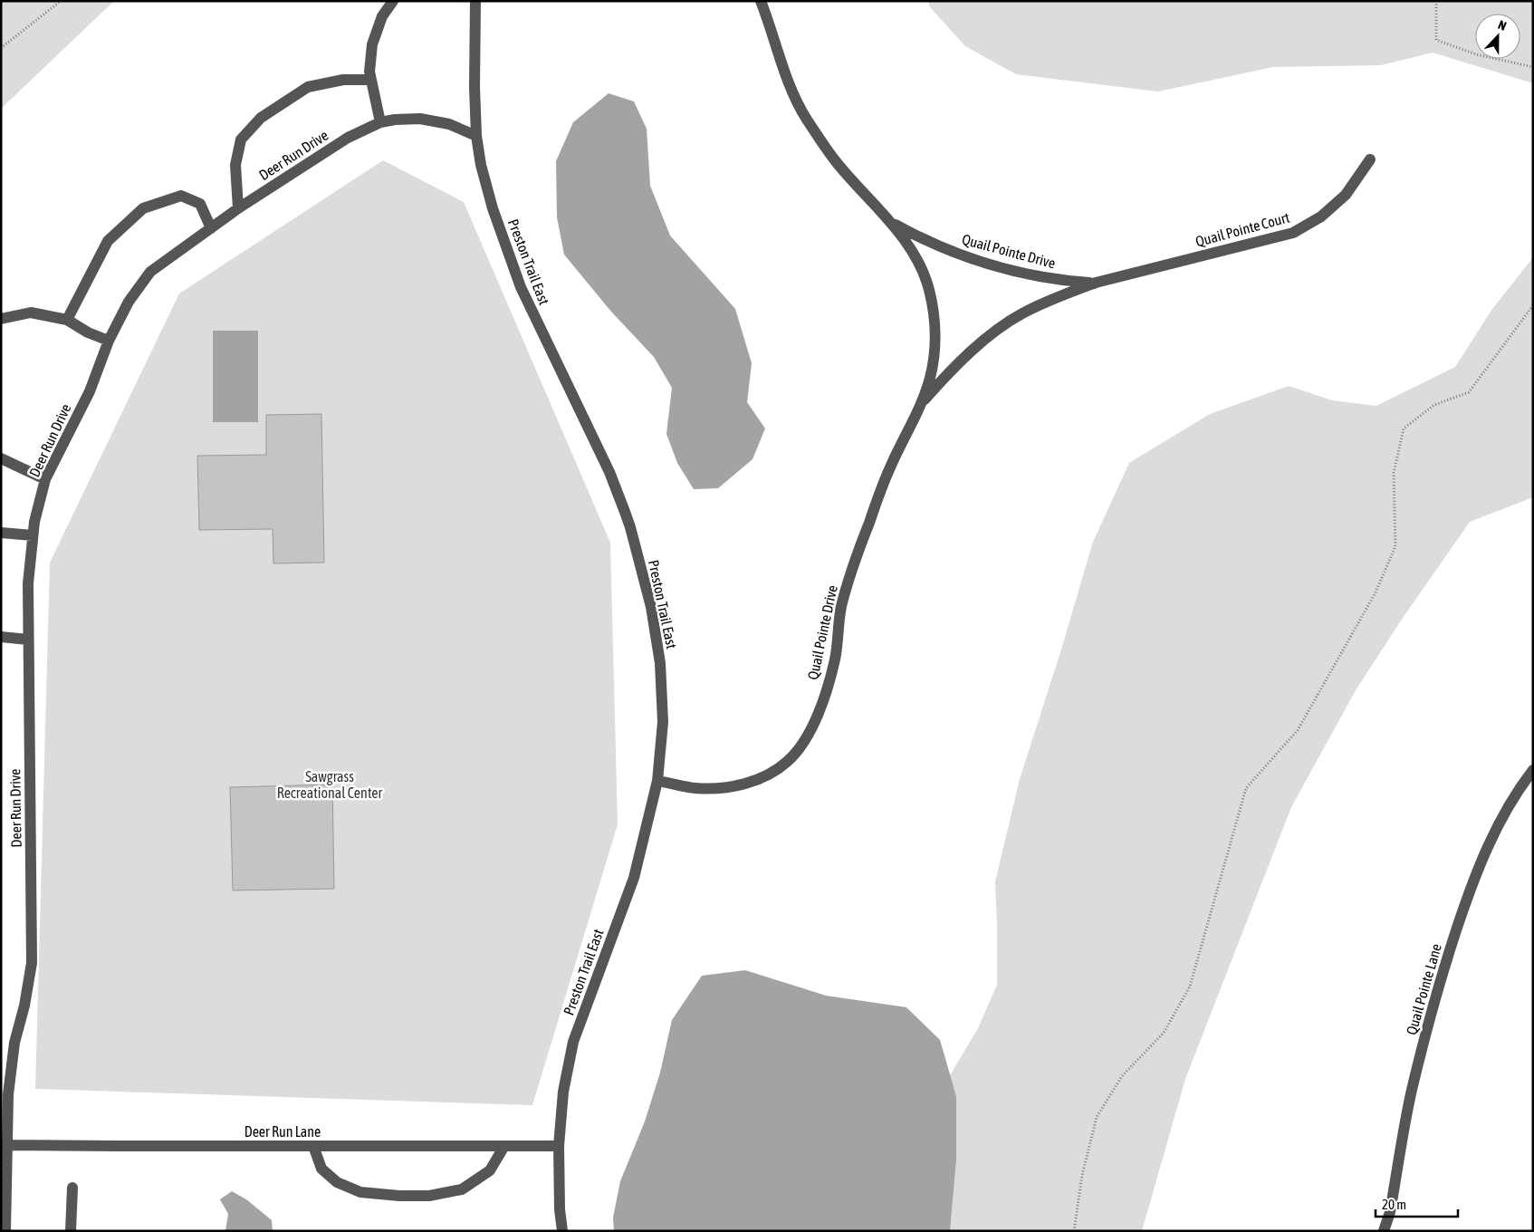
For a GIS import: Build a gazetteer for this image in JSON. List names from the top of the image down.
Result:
{
  "streets": {
    "street": [
      "Deer Run Drive",
      "Quail Pointe Court",
      "Quail Pointe Drive",
      "Preston Trail East",
      "Quail Pointe Lane",
      "Deer Run Lane"
    ]
  },
  "crossings": [
    ["Deer Run Drive", "Preston Trail East"],
    ["Deer Run Drive", "Deer Run Lane"],
    ["Quail Pointe Court", "Quail Pointe Drive"],
    ["Quail Pointe Drive", "Preston Trail East"],
    ["Preston Trail East", "Deer Run Lane"]
  ],
  "parks": ["Sawgrass Recreational Center"],
  "scale_bar": "20 m",
  "north": "top"
}
